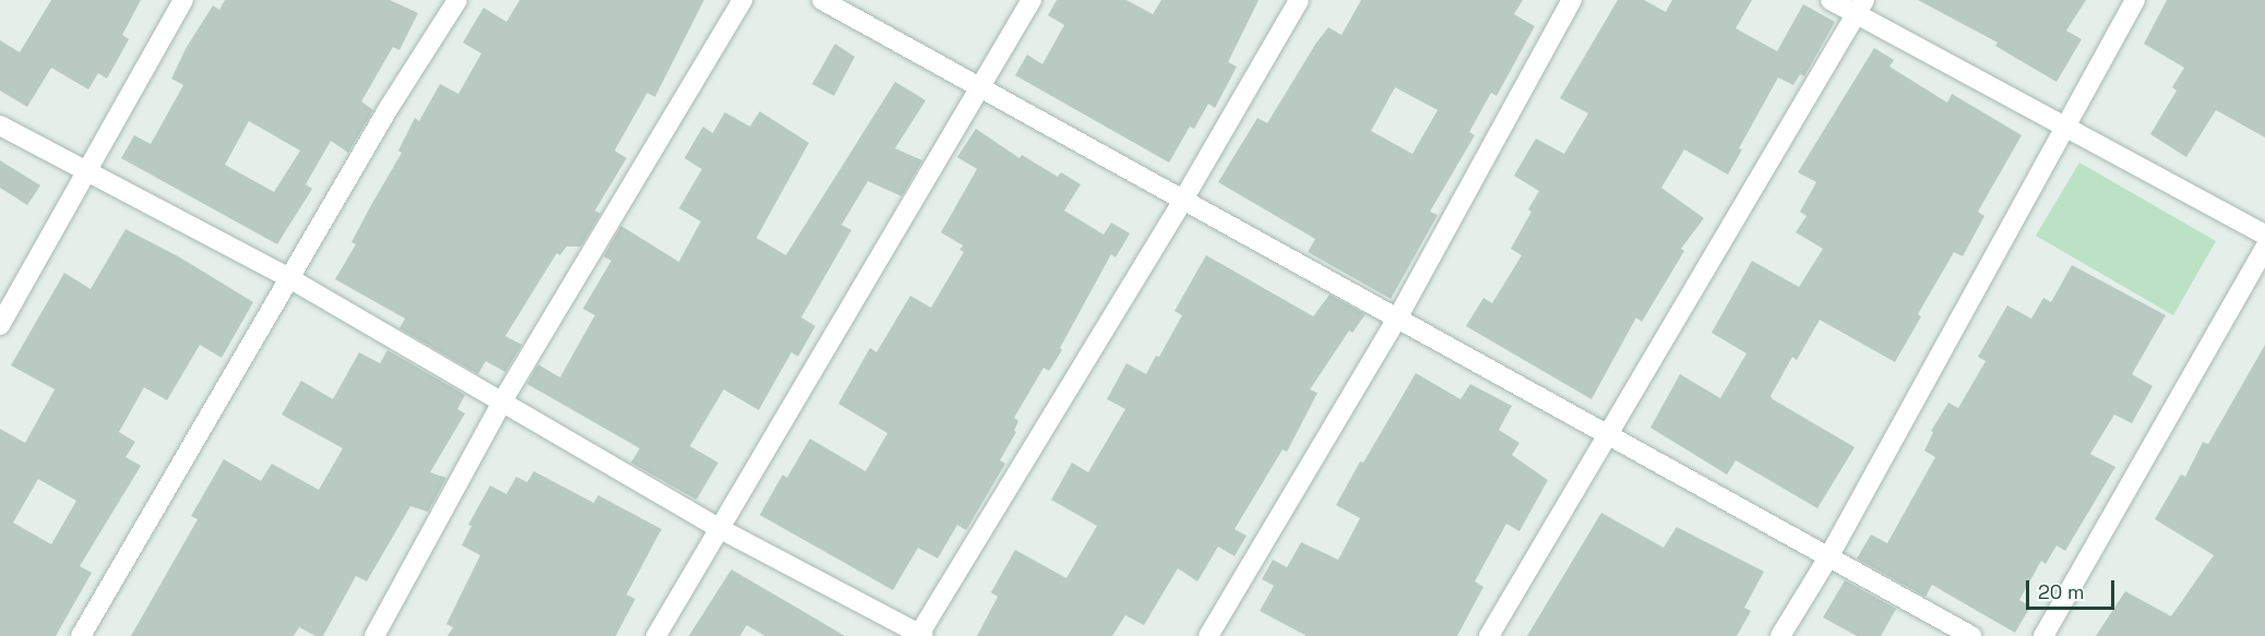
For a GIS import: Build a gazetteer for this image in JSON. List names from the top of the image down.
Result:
{
  "scale_bar": "20 m"
}
